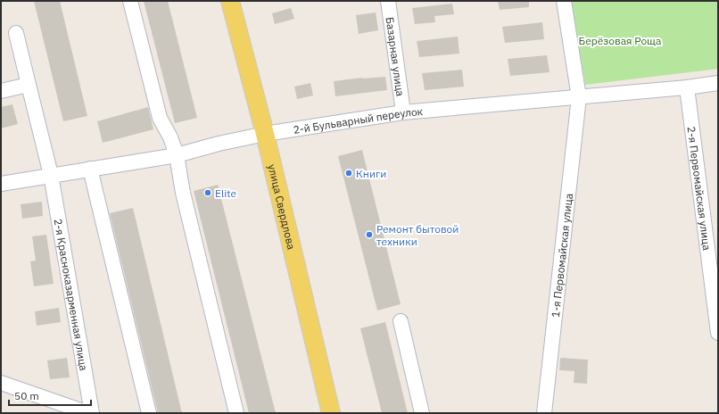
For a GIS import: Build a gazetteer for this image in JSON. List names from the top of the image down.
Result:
{
  "streets": {
    "main road": ["улица Свердлова"],
    "street": [
      "Базарная улица",
      "2-й Бульварный переулок",
      "2-я Первомайская улица",
      "1-я Первомайская улица",
      "2-я Красноказарменная улица"
    ]
  },
  "crossings": [
    ["Базарная улица", "2-й Бульварный переулок"],
    ["2-й Бульварный переулок", "2-я Первомайская улица"],
    ["2-й Бульварный переулок", "улица Свердлова"],
    ["2-й Бульварный переулок", "1-я Первомайская улица"],
    ["2-й Бульварный переулок", "2-я Красноказарменная улица"]
  ],
  "parks": ["Берёзовая Роща"],
  "places": ["Книги", "Elite", "Ремонт бытовой техники"],
  "scale_bar": "50 m"
}
